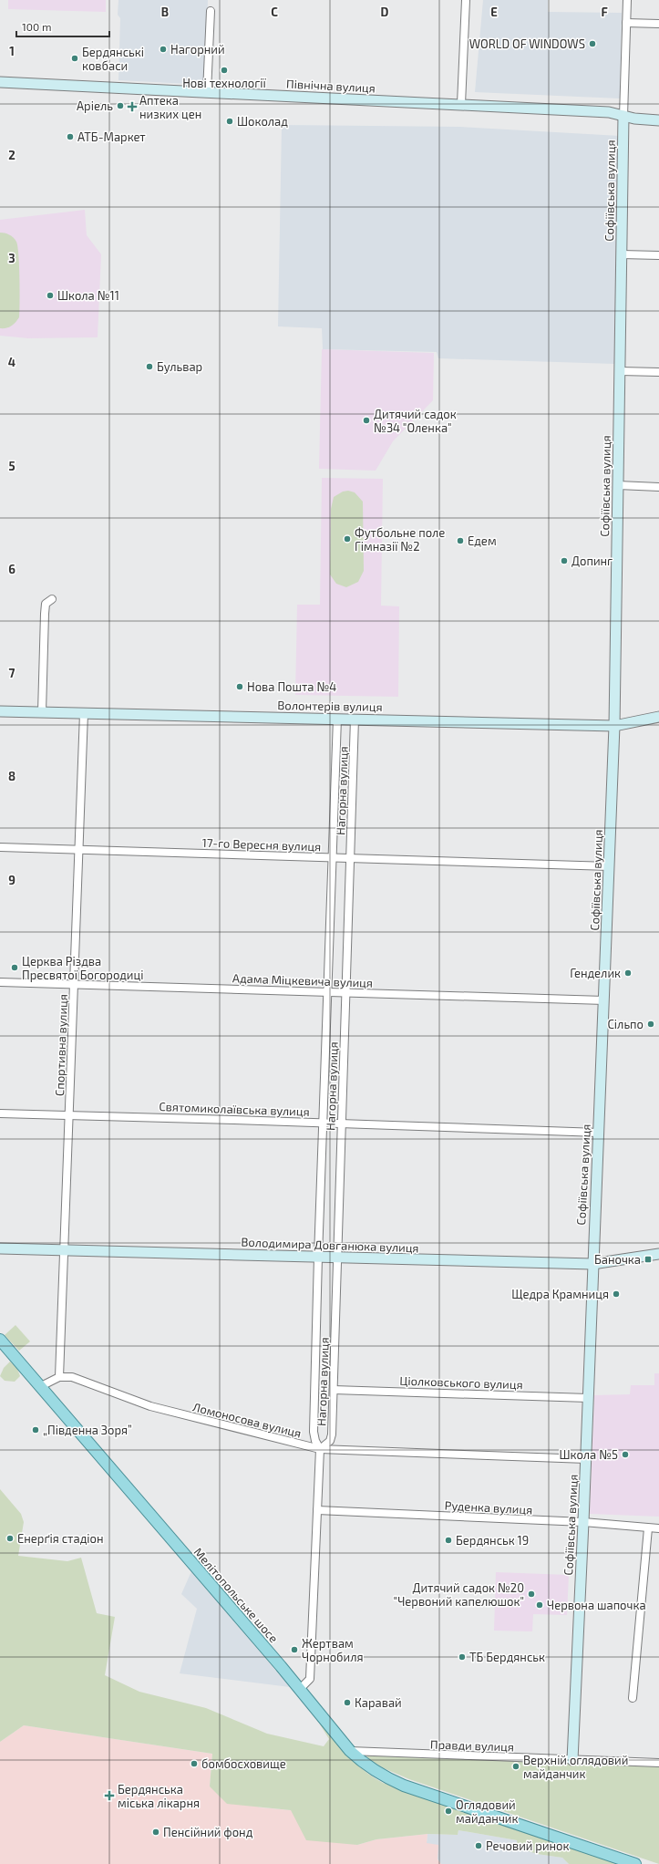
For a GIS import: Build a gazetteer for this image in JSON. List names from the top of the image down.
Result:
{
  "streets": {
    "main road": ["Мелітопольське шосе"],
    "street": [
      "Північна вулиця",
      "Софіївська вулиця",
      "Волонтерів вулиця",
      "Нагорна вулиця",
      "17-го Вересня вулиця",
      "Адама Міцкевича вулиця",
      "Спортивна вулиця",
      "Святомиколаївська вулиця",
      "Володимира Довганюка вулиця",
      "Ціолковського вулиця",
      "Ломоносова вулиця",
      "Руденка вулиця",
      "Правди вулиця"
    ]
  },
  "crossings": [
    ["Північна вулиця", "Софіївська вулиця"],
    ["Софіївська вулиця", "Волонтерів вулиця"],
    ["Софіївська вулиця", "17-го Вересня вулиця"],
    ["Софіївська вулиця", "Адама Міцкевича вулиця"],
    ["Софіївська вулиця", "Святомиколаївська вулиця"],
    ["Софіївська вулиця", "Володимира Довганюка вулиця"],
    ["Софіївська вулиця", "Ціолковського вулиця"],
    ["Софіївська вулиця", "Ломоносова вулиця"],
    ["Софіївська вулиця", "Руденка вулиця"],
    ["Софіївська вулиця", "Правди вулиця"],
    ["Волонтерів вулиця", "Нагорна вулиця"],
    ["Волонтерів вулиця", "Спортивна вулиця"],
    ["Нагорна вулиця", "17-го Вересня вулиця"],
    ["Нагорна вулиця", "Адама Міцкевича вулиця"],
    ["Нагорна вулиця", "Святомиколаївська вулиця"],
    ["Нагорна вулиця", "Володимира Довганюка вулиця"],
    ["Нагорна вулиця", "Ціолковського вулиця"],
    ["Нагорна вулиця", "Ломоносова вулиця"],
    ["Нагорна вулиця", "Руденка вулиця"],
    ["Нагорна вулиця", "Мелітопольське шосе"],
    ["17-го Вересня вулиця", "Спортивна вулиця"],
    ["Адама Міцкевича вулиця", "Спортивна вулиця"],
    ["Спортивна вулиця", "Святомиколаївська вулиця"],
    ["Спортивна вулиця", "Володимира Довганюка вулиця"],
    ["Спортивна вулиця", "Ломоносова вулиця"],
    ["Мелітопольське шосе", "Правди вулиця"]
  ],
  "places": {
    "other": [
      "WORLD OF WINDOWS",
      "Нагорний",
      "Бердянські ковбаси",
      "Нові технології",
      "Аріель",
      "Шоколад",
      "АТБ-Маркет",
      "Школа №11",
      "Бульвар",
      "Дитячий садок №34 \"Оленка\"",
      "Футбольне поле Гімназії №2",
      "Едем",
      "Допинг",
      "Нова Пошта №4",
      "Церква Різдва Пресвятої Богородиці",
      "Генделик",
      "Сільпо",
      "Щедра Крамниця",
      "„Південна Зоря”",
      "Школа №5",
      "Енерґія стадіон",
      "Бердянськ 19",
      "Дитячий садок №20 \"Червоний капелюшок\"",
      "Червона шапочка",
      "Жертвам Чорнобиля",
      "ТБ Бердянськ",
      "Каравай",
      "бомбосховище",
      "Верхнiй оглядовий майданчик",
      "Оглядовий майданчик",
      "Пенсійний фонд",
      "Речовий ринок"
    ],
    "health": ["Аптека низких цен", "Бердянська міська лікарня"],
    "transit": ["Баночка"]
  },
  "scale_bar": "100 m",
  "grid": {
    "columns": [
      "B",
      "C",
      "D",
      "E",
      "F"
    ],
    "rows": [
      "1",
      "2",
      "3",
      "4",
      "5",
      "6",
      "7",
      "8",
      "9"
    ]
  }
}
